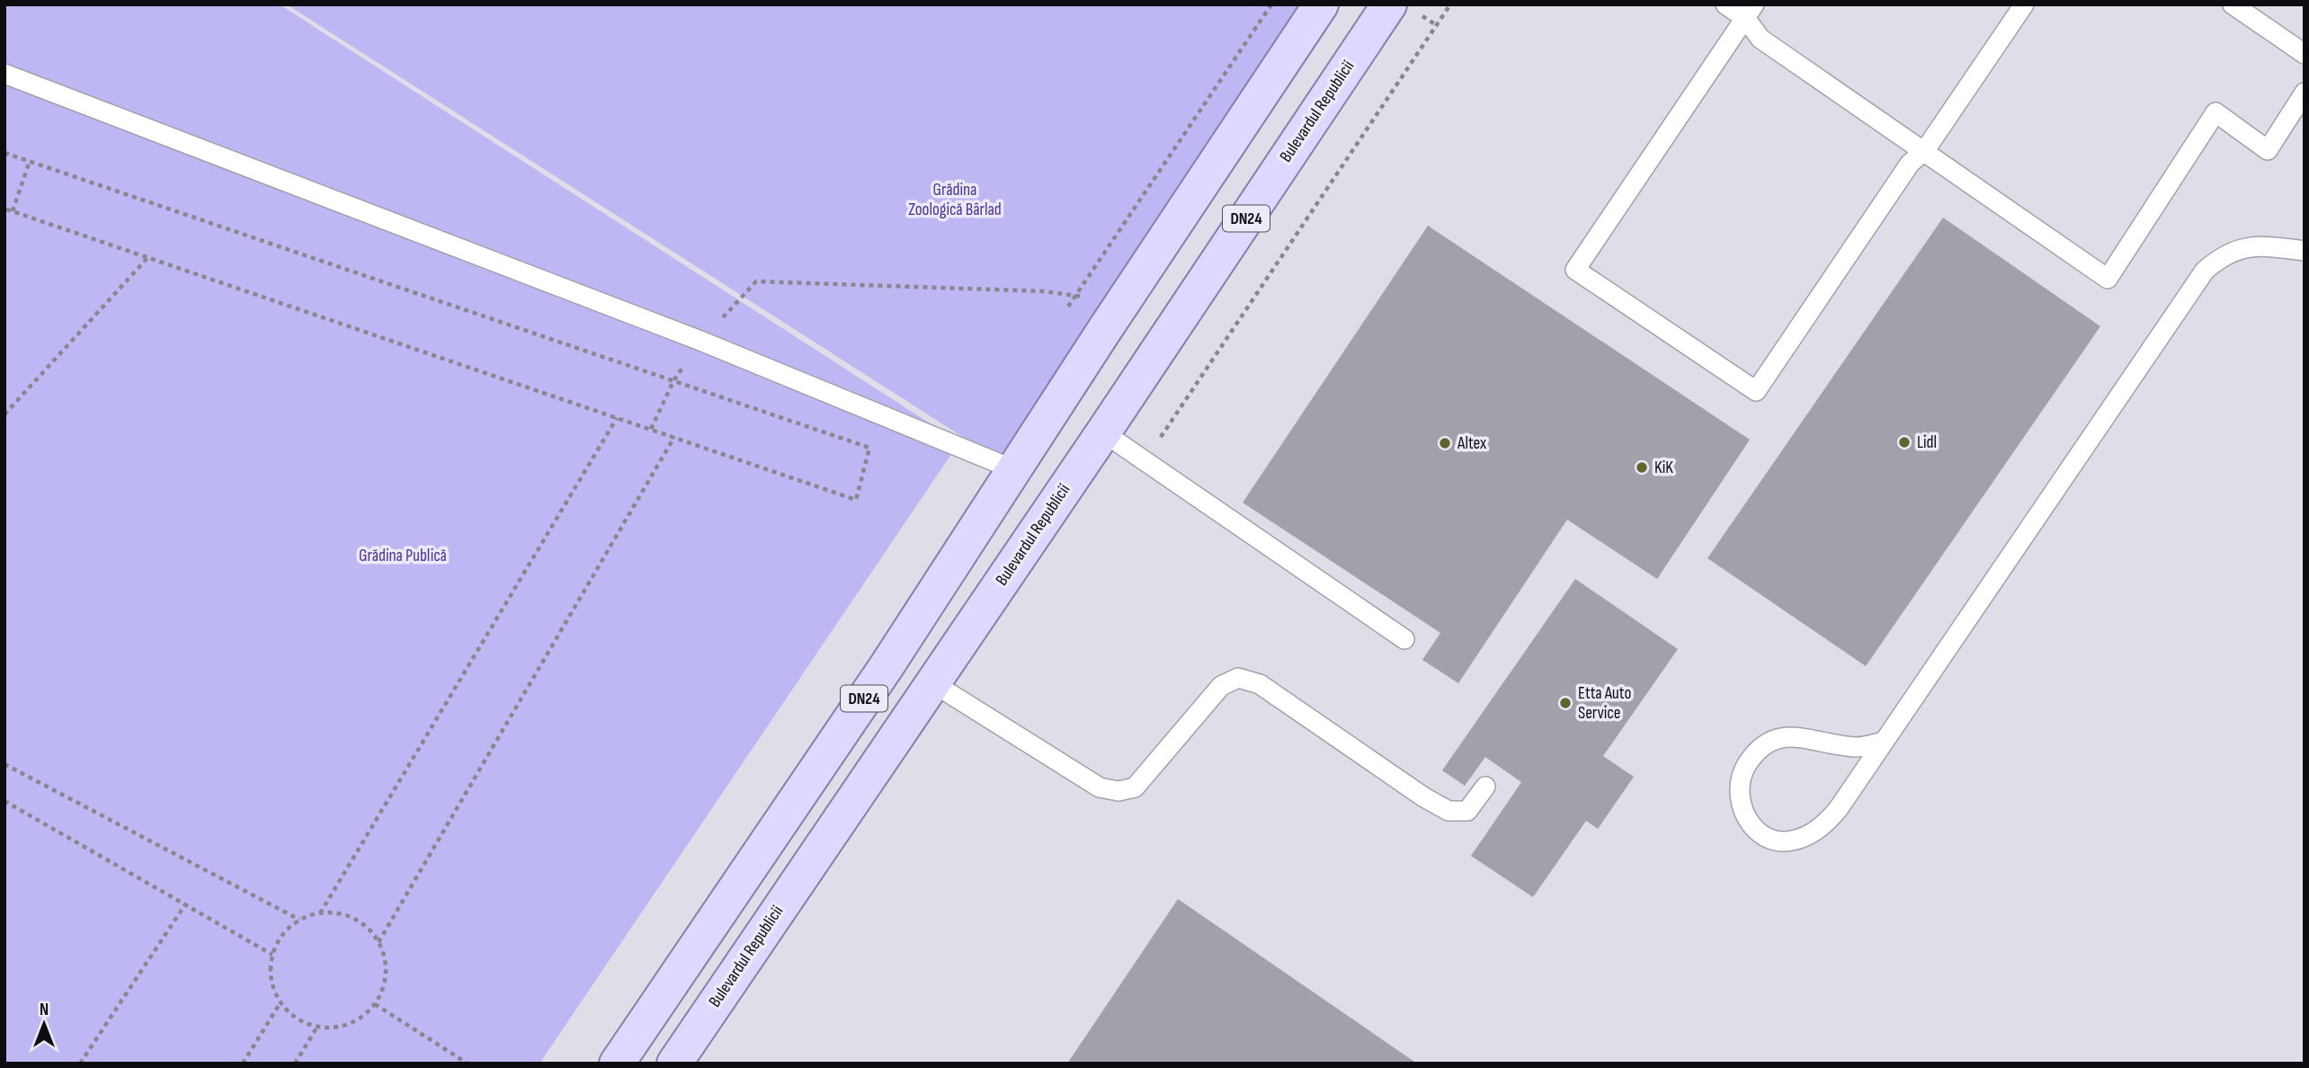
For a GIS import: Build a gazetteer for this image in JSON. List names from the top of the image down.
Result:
{
  "streets": {
    "main road": ["Bulevardul Republicii", "DN24"]
  },
  "parks": ["Grădina Zoologică Bârlad", "Grădina Publică"],
  "places": [
    "Lidl",
    "Altex",
    "KiK",
    "Etta Auto Service"
  ],
  "north": "top"
}
